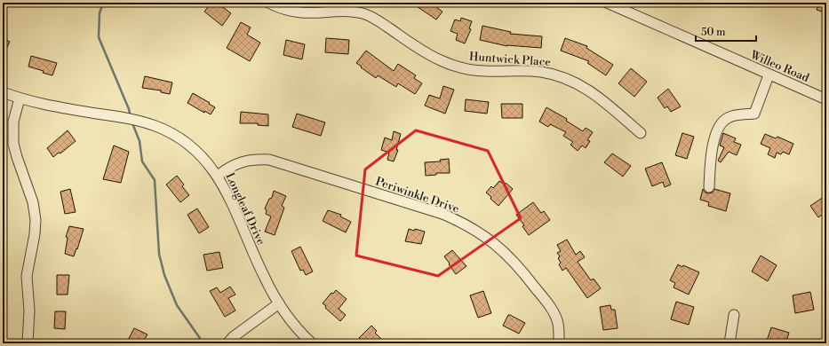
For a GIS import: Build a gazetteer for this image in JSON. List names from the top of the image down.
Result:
{
  "streets": {
    "street": [
      "Huntwick Place",
      "Willeo Road",
      "Periwinkle Drive",
      "Longleaf Drive"
    ]
  },
  "crossings": [
    ["Periwinkle Drive", "Longleaf Drive"]
  ],
  "scale_bar": "50 m"
}
